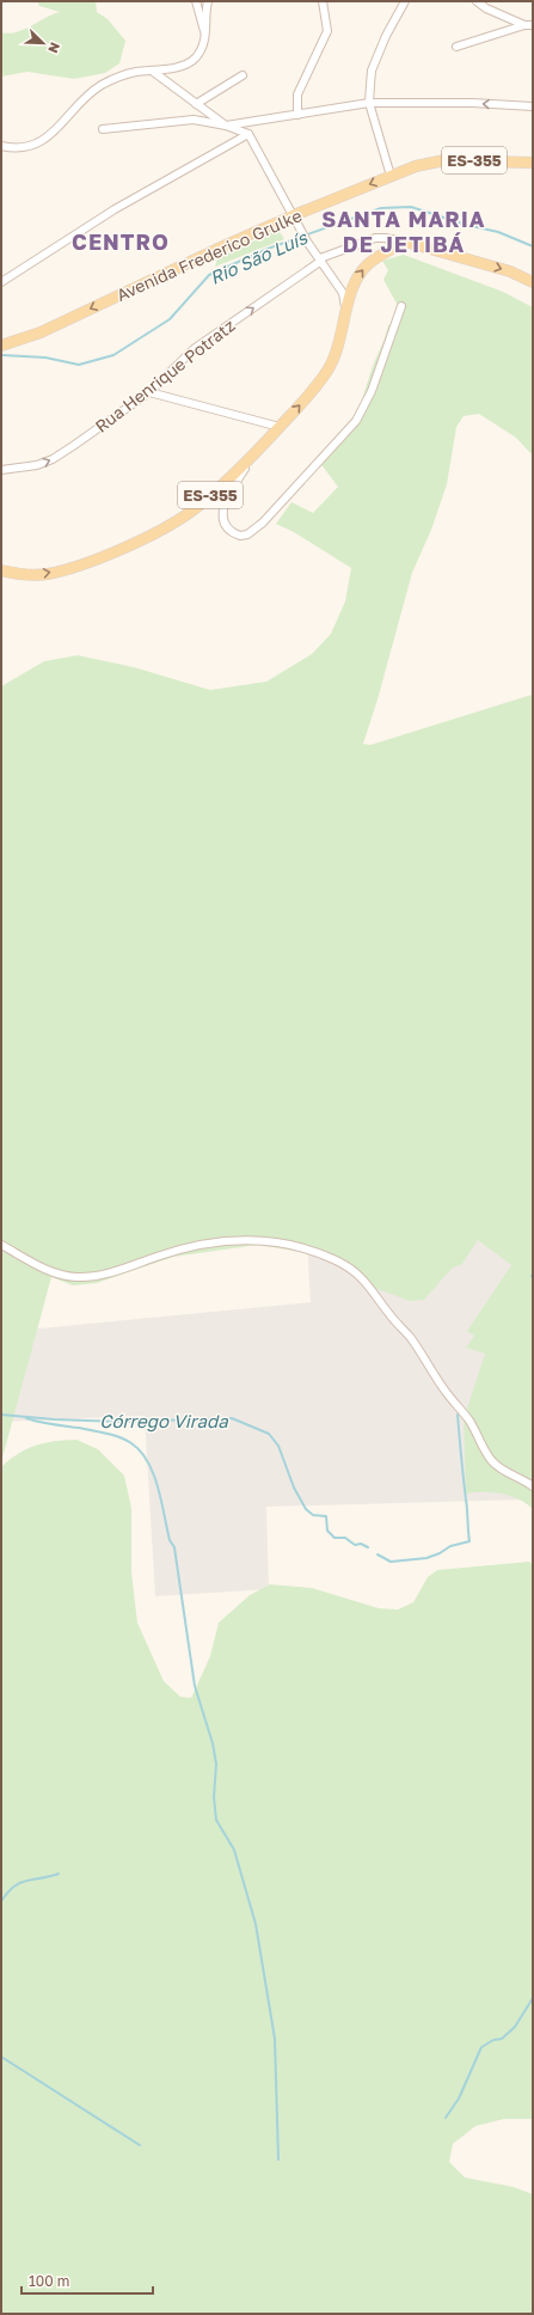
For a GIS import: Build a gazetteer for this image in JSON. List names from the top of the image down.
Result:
{
  "streets": {
    "main road": ["ES-355", "Avenida Frederico Grulke"],
    "street": ["Rua Henrique Potratz"]
  },
  "crossings": [
    ["ES-355", "Rua Henrique Potratz"]
  ],
  "one_way": ["Avenida Frederico Grulke", "Rua Henrique Potratz"],
  "districts": ["SANTA MARIA DE JETIBÁ", "CENTRO"],
  "water": ["Rio São Luís", "Córrego Virada"],
  "scale_bar": "100 m",
  "north": "bottom right"
}
